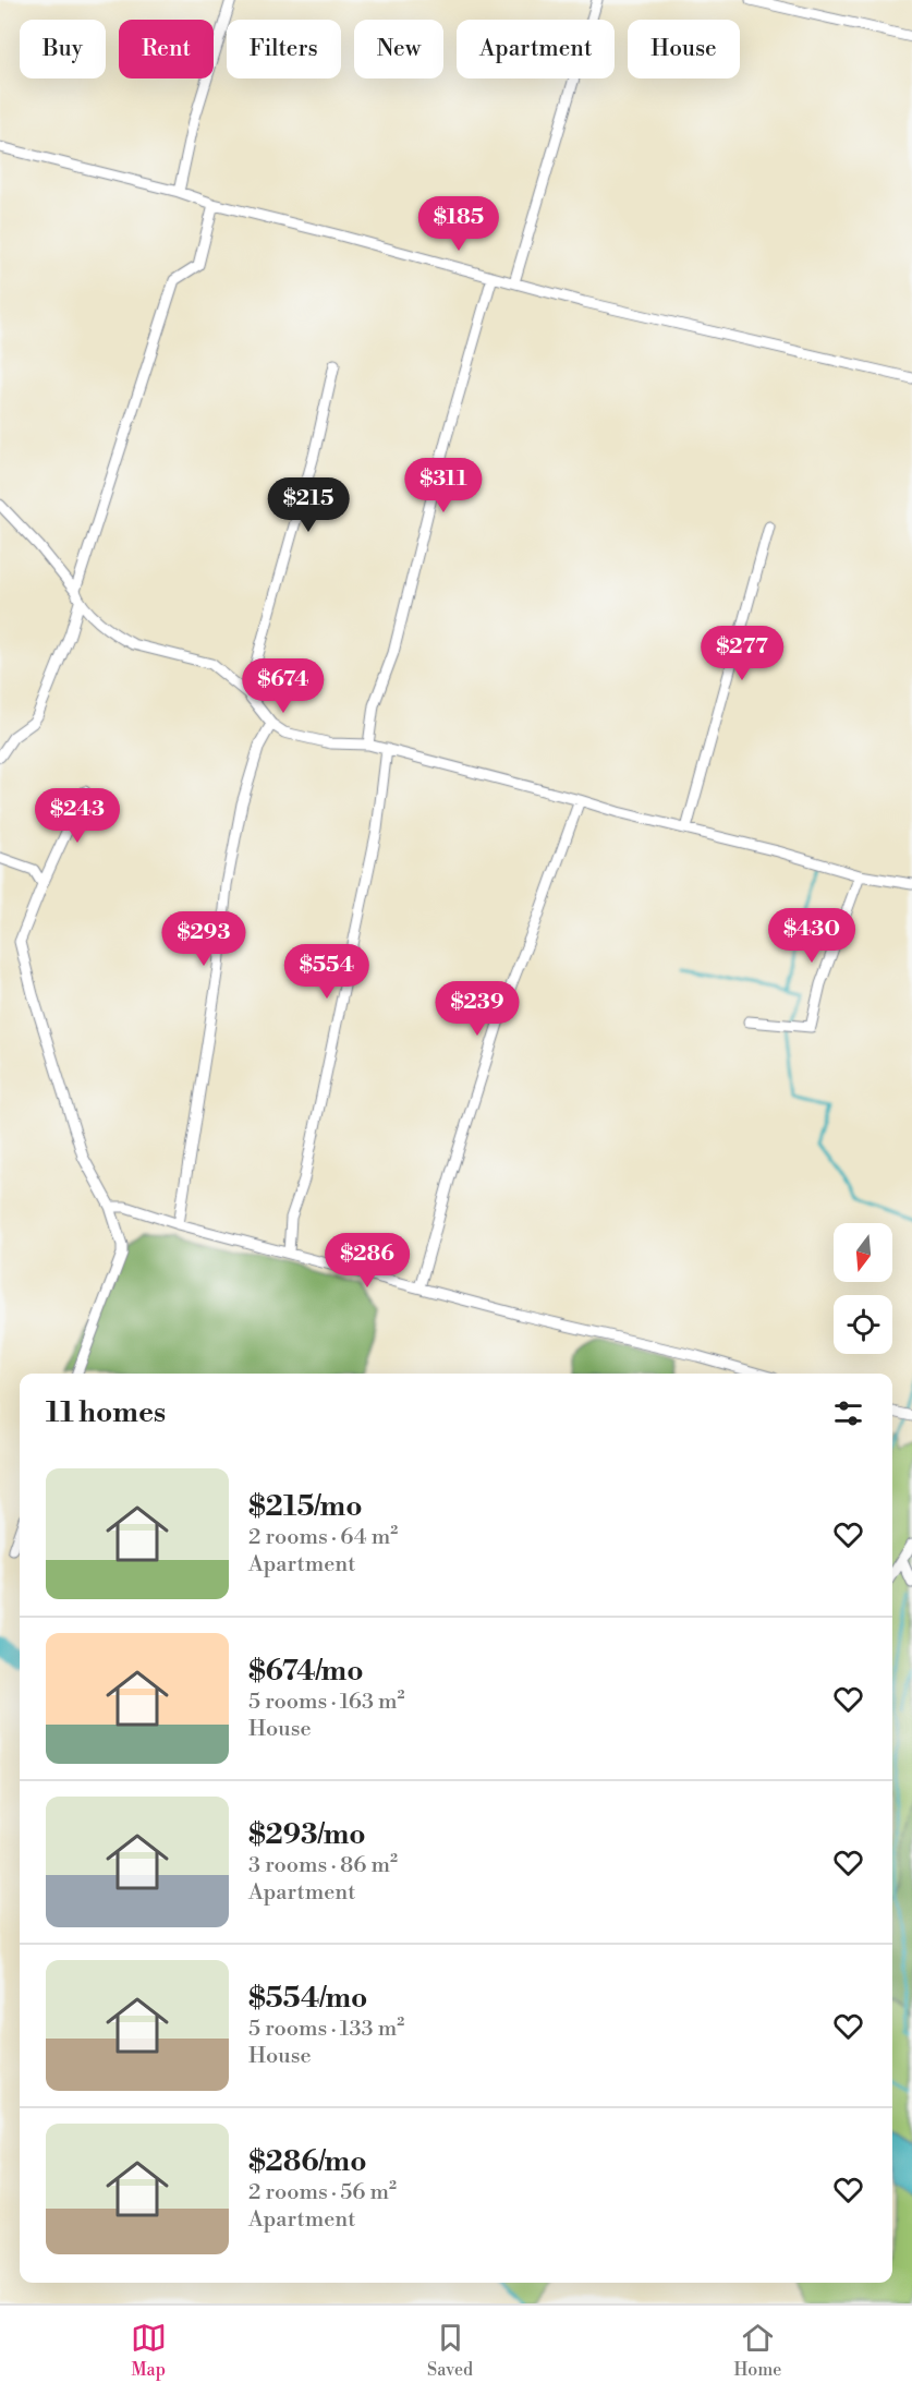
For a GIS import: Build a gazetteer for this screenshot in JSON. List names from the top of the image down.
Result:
{
  "north": "bottom",
  "page": {
    "chip": [
      "Buy",
      "Rent",
      "Filters",
      "New",
      "Apartment",
      "House"
    ],
    "price": [
      "$185",
      "$311",
      "$215",
      "$277",
      "$674",
      "$243",
      "$430",
      "$293",
      "$554",
      "$239",
      "$286"
    ],
    "heading": "11 homes",
    "list": [
      {
        "name": "$215/mo",
        "note": "2 rooms · 64 m² · Apartment"
      },
      {
        "name": "$674/mo",
        "note": "5 rooms · 163 m² · House"
      },
      {
        "name": "$293/mo",
        "note": "3 rooms · 86 m² · Apartment"
      },
      {
        "name": "$554/mo",
        "note": "5 rooms · 133 m² · House"
      },
      {
        "name": "$286/mo",
        "note": "2 rooms · 56 m² · Apartment"
      }
    ],
    "tabs": ["Map", "Saved", "Home"]
  }
}
